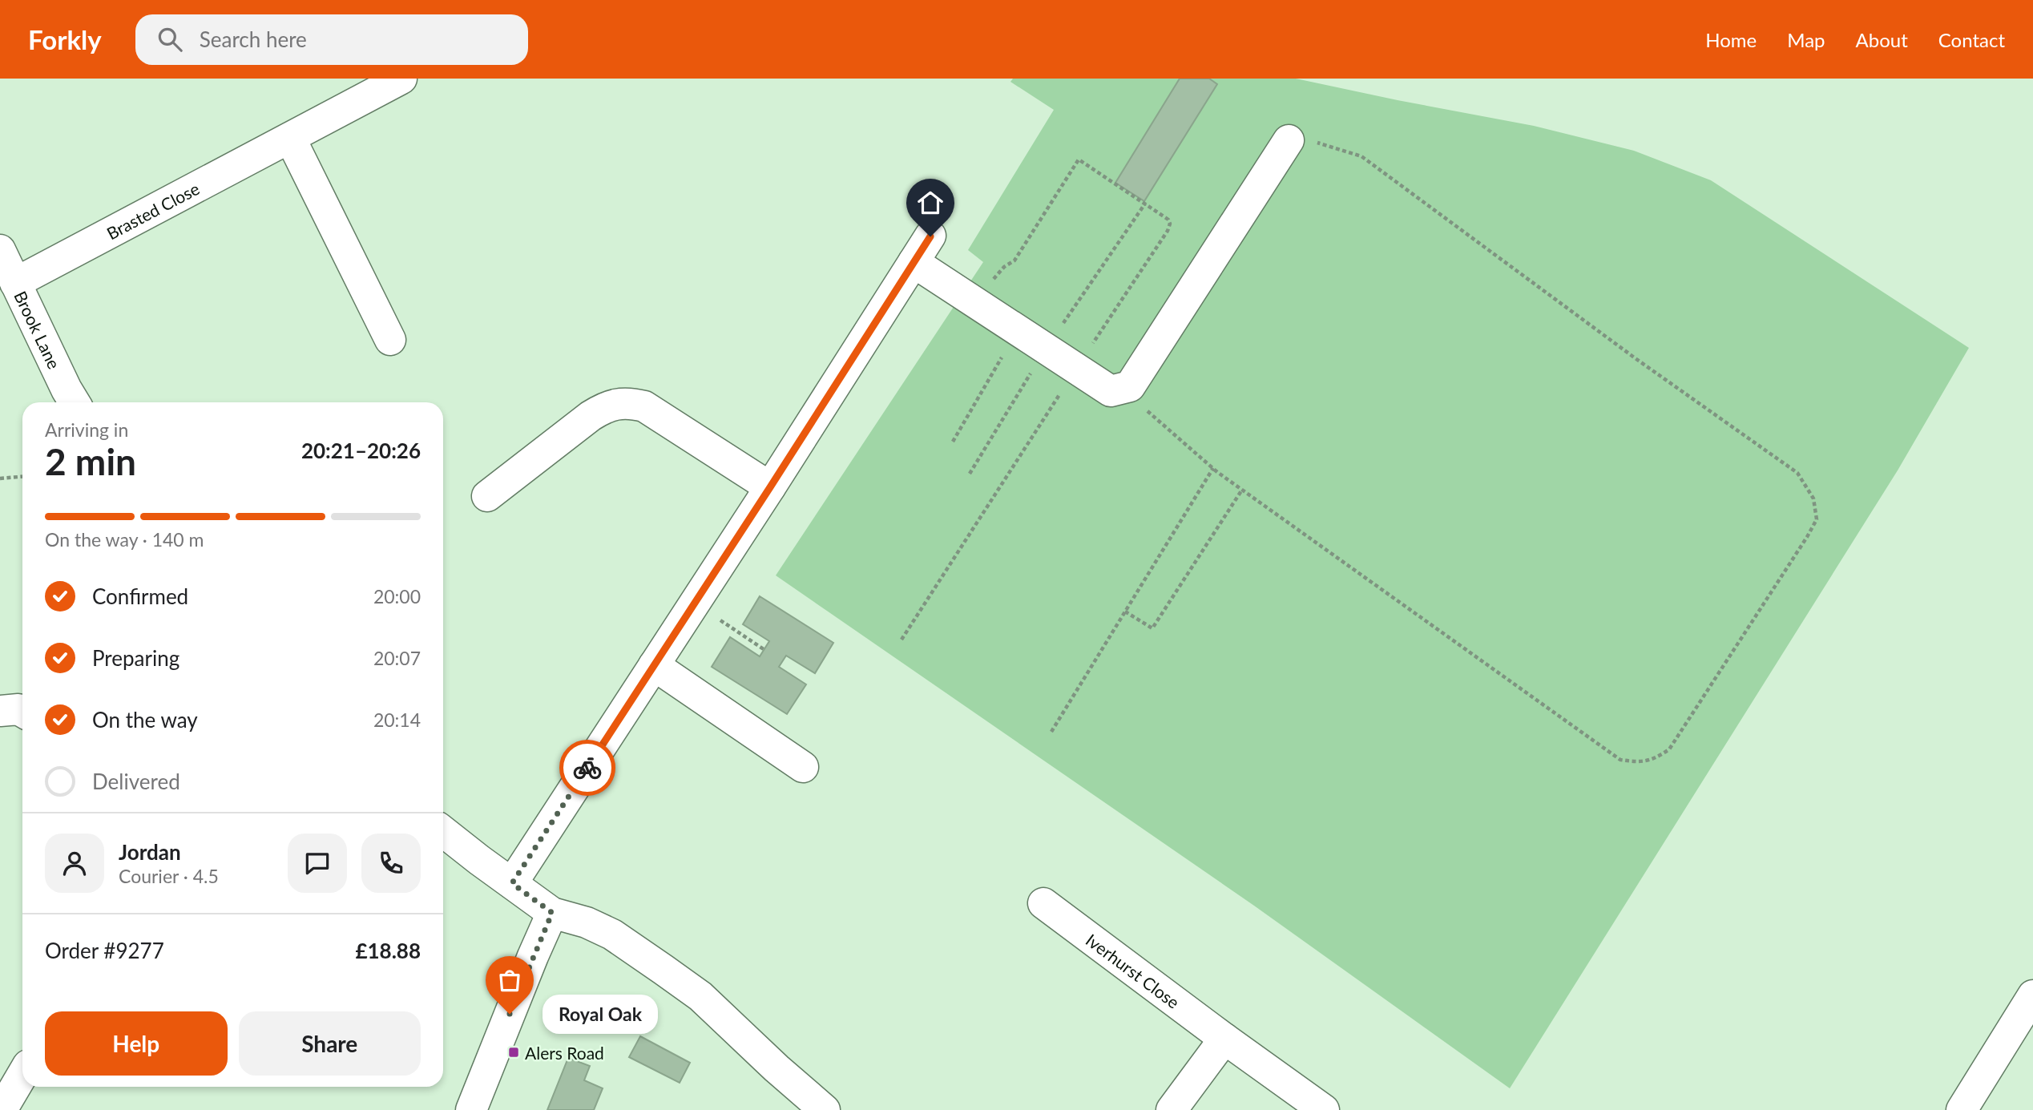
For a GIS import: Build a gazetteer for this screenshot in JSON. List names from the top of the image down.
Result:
{
  "streets": {
    "street": ["Brasted Close", "Brook Lane", "Iverhurst Close"]
  },
  "crossings": [
    ["Brasted Close", "Brook Lane"]
  ],
  "places": {
    "other": ["Royal Oak"],
    "transit": ["Alers Road"]
  },
  "page": {
    "header": "Forkly",
    "search": "Search here",
    "nav": [
      "Home",
      "Map",
      "About",
      "Contact"
    ],
    "heading": ["2 min", "Arriving in", "20:21–20:26"],
    "panel": [
      "Jordan",
      "Courier · 4.5",
      "Order #9277",
      "£18.88"
    ],
    "bar": "On the way · 140 m",
    "list": [
      ["Confirmed", "20:00"],
      ["Preparing", "20:07"],
      ["On the way", "20:14"],
      "Delivered"
    ],
    "bubble": "Royal Oak",
    "buttons": ["Help", "Share"]
  }
}
